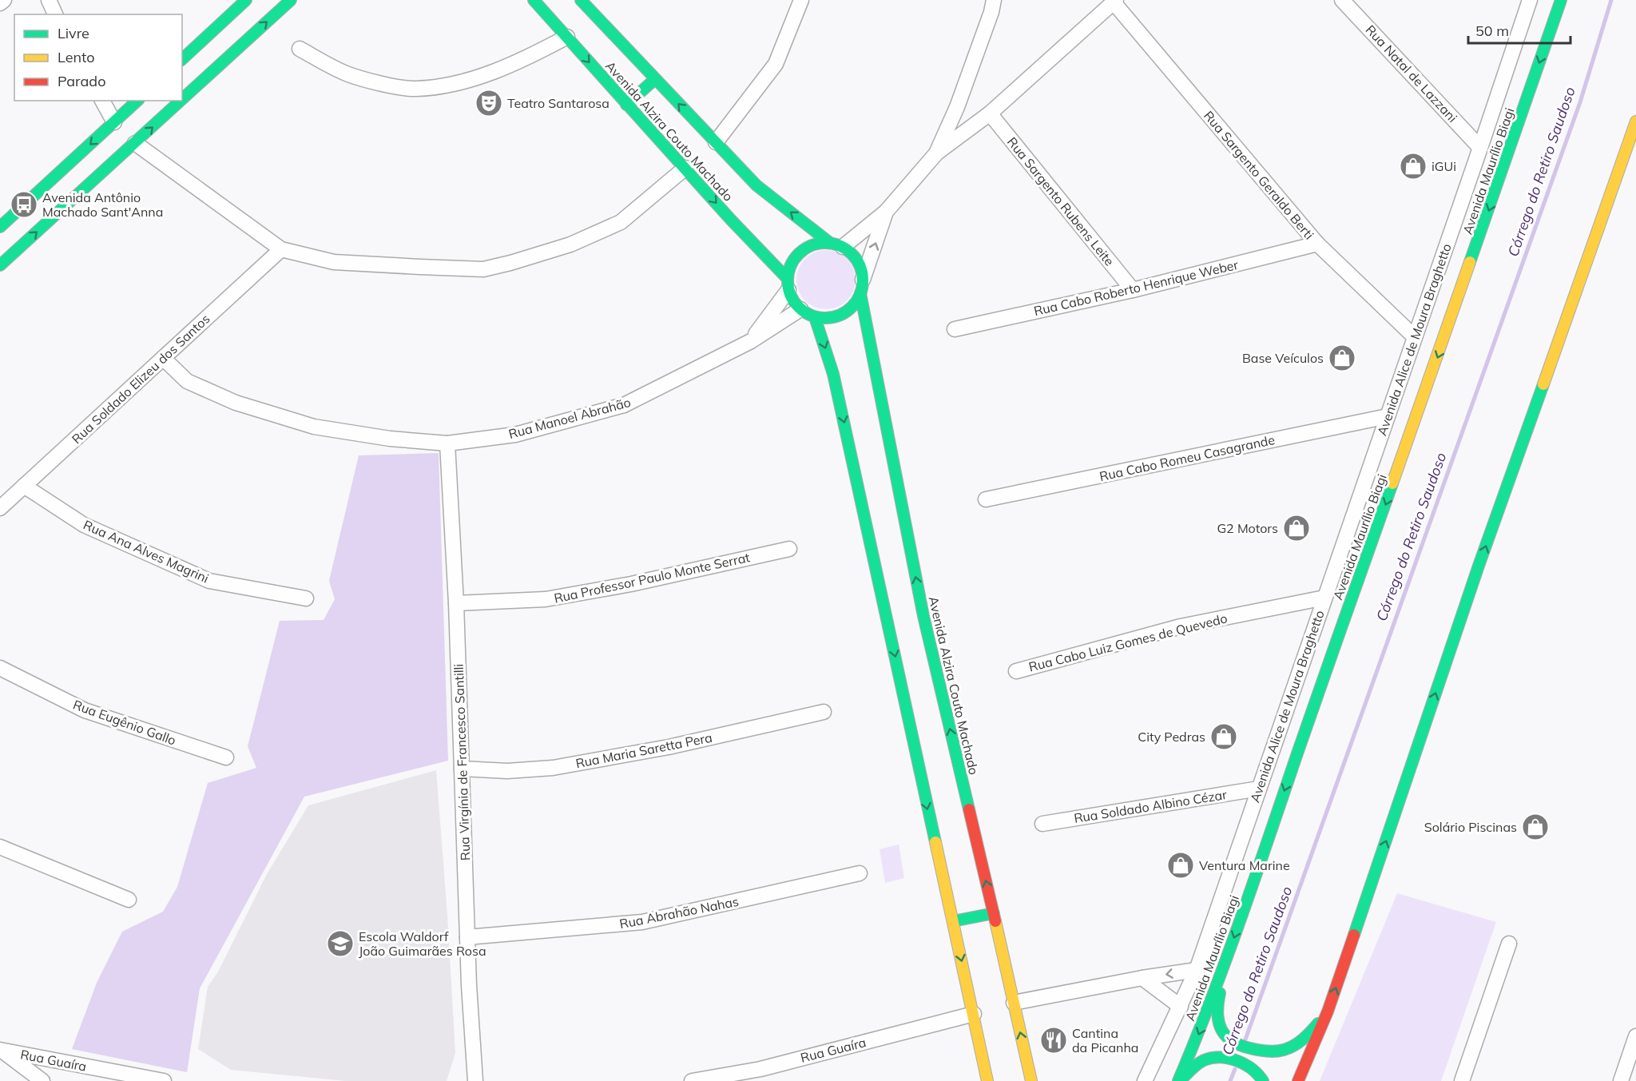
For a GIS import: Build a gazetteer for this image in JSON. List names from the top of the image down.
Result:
{
  "streets": {
    "street": [
      "Rua Natal de Lazzani",
      "Avenida Alzira Couto Machado",
      "Avenida Maurílio Biagi",
      "Rua Sargento Geraldo Berti",
      "Rua Sargento Rubens Leite",
      "Rua Cabo Roberto Henrique Weber",
      "Avenida Alice de Moura Braghetto",
      "Rua Soldado Elizeu dos Santos",
      "Rua Manoel Abrahão",
      "Rua Cabo Romeu Casagrande",
      "Rua Ana Alves Magrini",
      "Rua Professor Paulo Monte Serrat",
      "Rua Cabo Luiz Gomes de Quevedo",
      "Rua Eugênio Gallo",
      "Rua Maria Saretta Pera",
      "Rua Virgínia de Francesco Santilli",
      "Rua Soldado Albino Cézar",
      "Rua Abrahão Nahas",
      "Rua Guaíra"
    ]
  },
  "crossings": [
    ["Rua Natal de Lazzani", "Avenida Alice de Moura Braghetto"],
    ["Avenida Alzira Couto Machado", "Rua Manoel Abrahão"],
    ["Rua Sargento Geraldo Berti", "Rua Cabo Roberto Henrique Weber"],
    ["Rua Sargento Geraldo Berti", "Avenida Alice de Moura Braghetto"],
    ["Rua Sargento Rubens Leite", "Rua Cabo Roberto Henrique Weber"],
    ["Avenida Alice de Moura Braghetto", "Rua Cabo Romeu Casagrande"],
    ["Avenida Alice de Moura Braghetto", "Rua Cabo Luiz Gomes de Quevedo"],
    ["Avenida Alice de Moura Braghetto", "Rua Soldado Albino Cézar"],
    ["Rua Soldado Elizeu dos Santos", "Rua Manoel Abrahão"],
    ["Rua Soldado Elizeu dos Santos", "Rua Ana Alves Magrini"],
    ["Rua Manoel Abrahão", "Rua Virgínia de Francesco Santilli"],
    ["Rua Professor Paulo Monte Serrat", "Rua Virgínia de Francesco Santilli"],
    ["Rua Maria Saretta Pera", "Rua Virgínia de Francesco Santilli"],
    ["Rua Virgínia de Francesco Santilli", "Rua Abrahão Nahas"]
  ],
  "one_way": ["Avenida Maurílio Biagi"],
  "water": ["Córrego do Retiro Saudoso"],
  "places": {
    "theatre": ["Teatro Santarosa"],
    "shop": [
      "iGUi",
      "Base Veículos",
      "G2 Motors",
      "City Pedras",
      "Solário Piscinas",
      "Ventura Marine"
    ],
    "bus stop": ["Avenida Antônio Machado Sant'Anna"],
    "school or university": ["Escola Waldorf João Guimarães Rosa"],
    "restaurant": ["Cantina da Picanha"]
  },
  "legend": ["Livre", "Lento", "Parado"],
  "scale_bar": "50 m"
}
